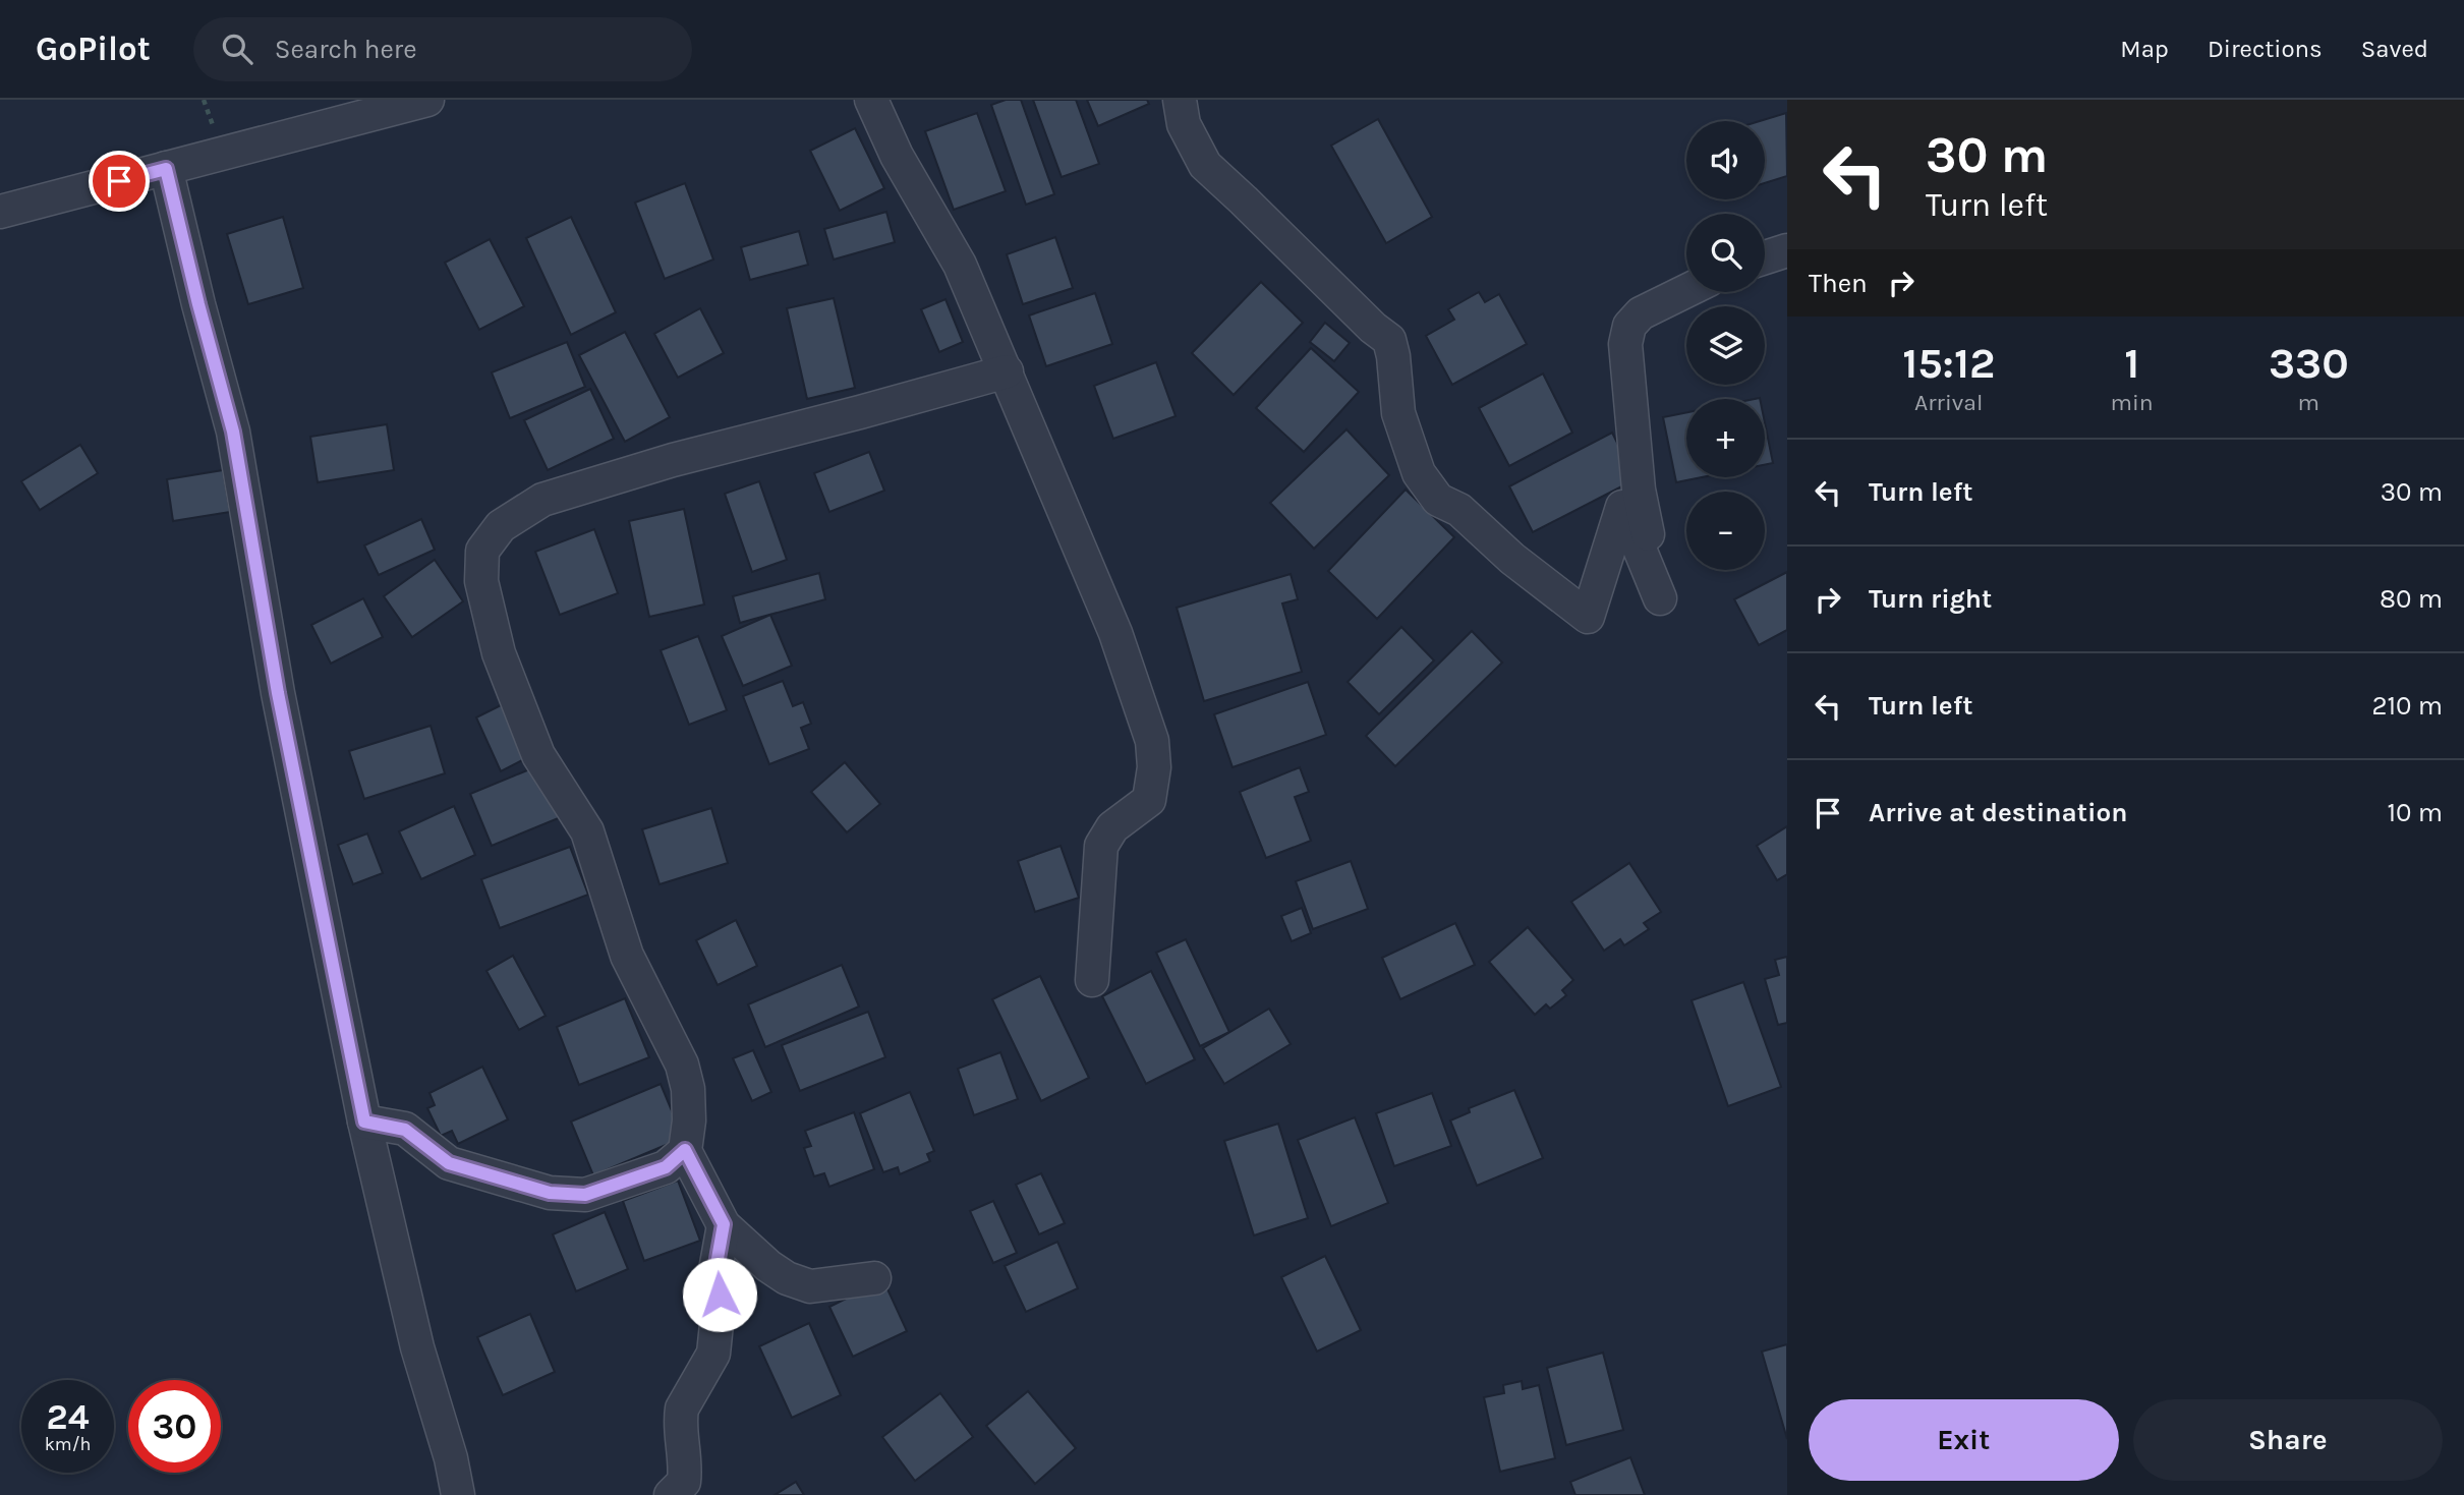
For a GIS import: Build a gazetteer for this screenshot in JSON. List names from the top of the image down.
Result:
{
  "page": {
    "header": "GoPilot",
    "search": "Search here",
    "nav": ["Map", "Directions", "Saved"],
    "turn": ["30 m", "Turn left"],
    "map_buttons": ["+", "−"],
    "then": "Then",
    "eta": [
      "15:12",
      "Arrival",
      "1",
      "min",
      "330",
      "m"
    ],
    "list": [
      {
        "name": "Turn left",
        "value": "30 m"
      },
      {
        "name": "Turn right",
        "value": "80 m"
      },
      {
        "name": "Turn left",
        "value": "210 m"
      },
      {
        "name": "Arrive at destination",
        "value": "10 m"
      }
    ],
    "speed": "24 km/h",
    "limit": "30",
    "buttons": ["Exit", "Share"]
  }
}
